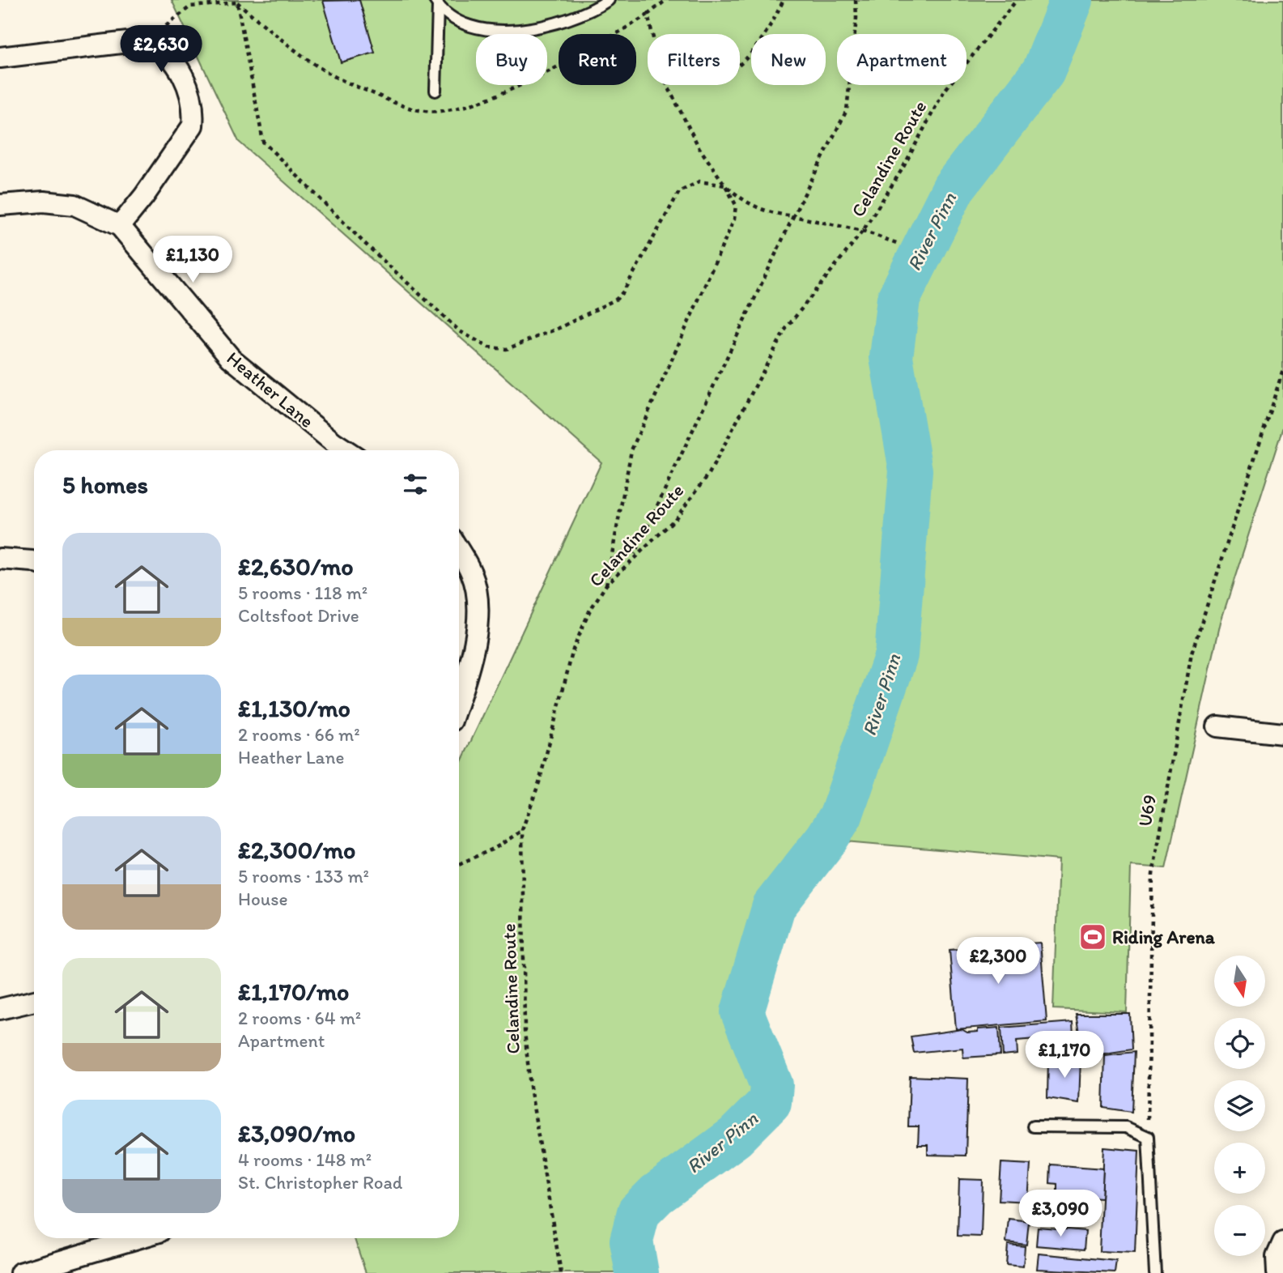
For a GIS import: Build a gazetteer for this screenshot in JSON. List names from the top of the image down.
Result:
{
  "streets": {
    "street": ["Heather Lane"],
    "path": ["Celandine Route", "U69"]
  },
  "water": ["River Pinn"],
  "places": {
    "sports": ["Riding Arena"]
  },
  "north": "bottom",
  "page": {
    "price": [
      "£2,630",
      "£1,130",
      "£2,300",
      "£1,170",
      "£3,090"
    ],
    "chip": [
      "Buy",
      "Rent",
      "Filters",
      "New",
      "Apartment"
    ],
    "heading": "5 homes",
    "list": [
      {
        "name": "£2,630/mo",
        "note": "5 rooms · 118 m² · Coltsfoot Drive"
      },
      {
        "name": "£1,130/mo",
        "note": "2 rooms · 66 m² · Heather Lane"
      },
      {
        "name": "£2,300/mo",
        "note": "5 rooms · 133 m² · House"
      },
      {
        "name": "£1,170/mo",
        "note": "2 rooms · 64 m² · Apartment"
      },
      {
        "name": "£3,090/mo",
        "note": "4 rooms · 148 m² · St. Christopher Road"
      }
    ],
    "map_buttons": ["+", "−"]
  }
}
